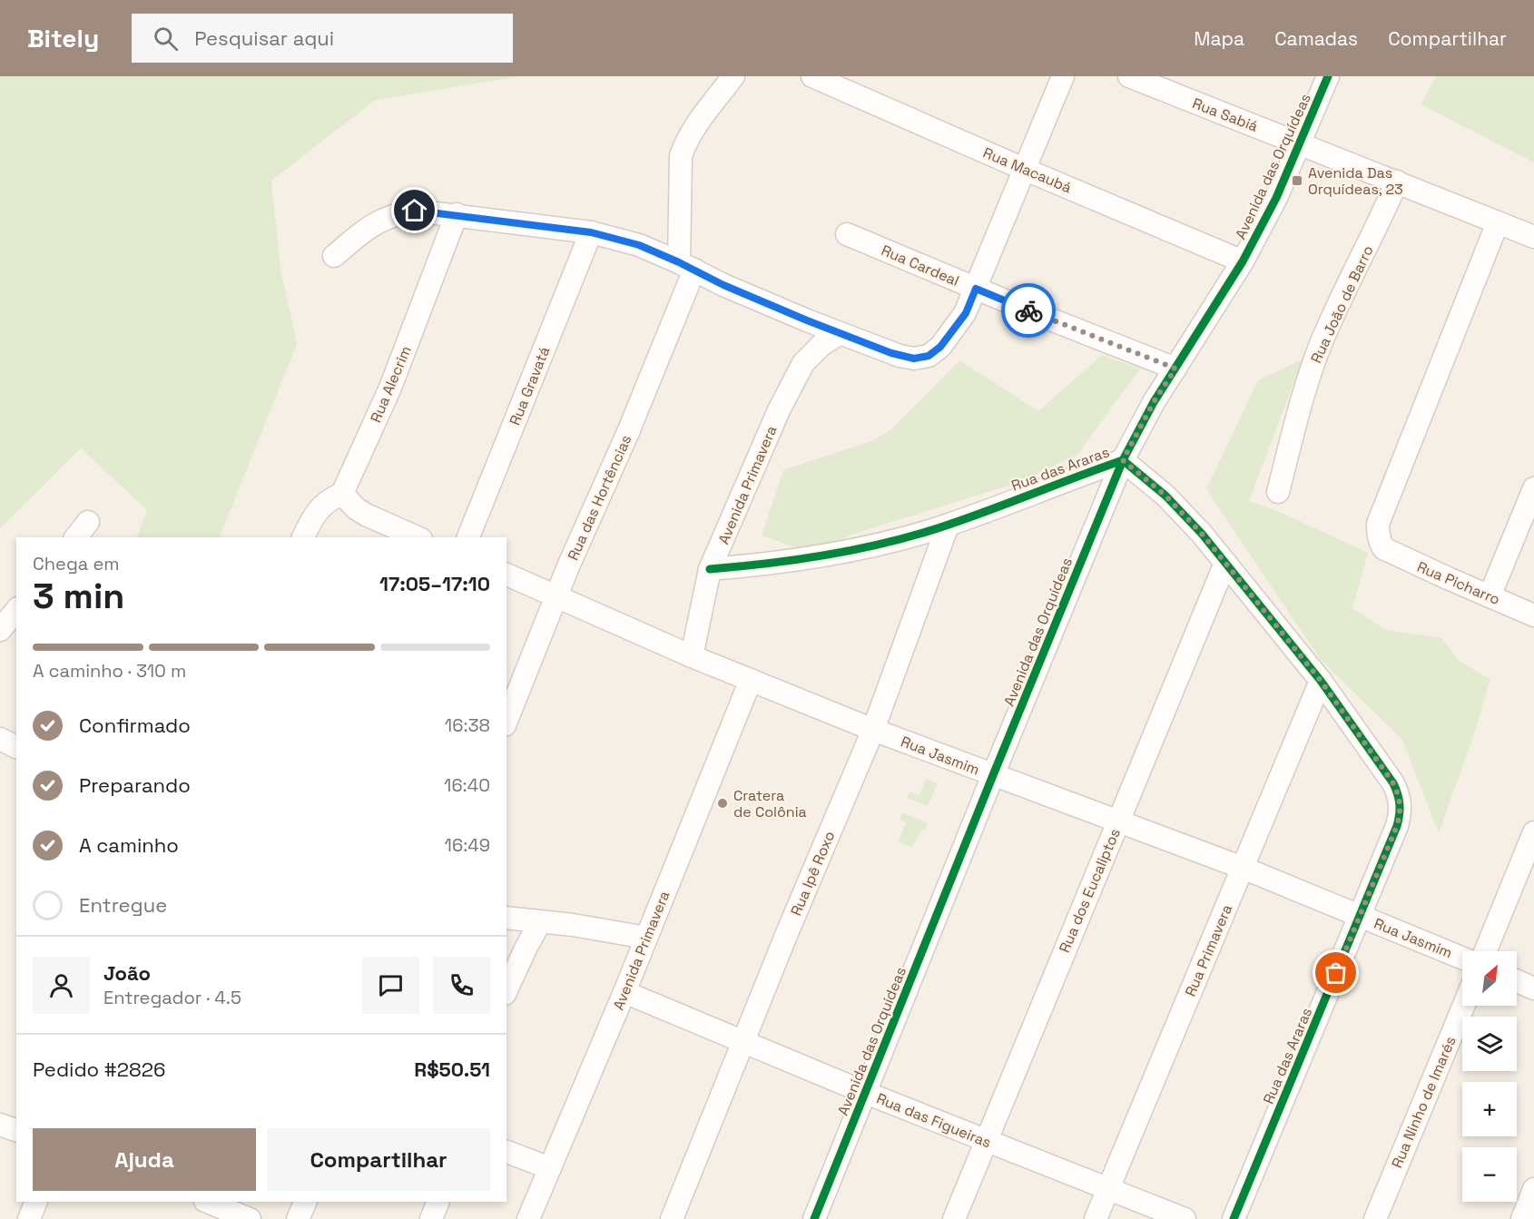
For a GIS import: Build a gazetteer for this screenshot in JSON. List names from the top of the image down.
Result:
{
  "streets": {
    "street": [
      "Rua Sabiá",
      "Avenida das Orquídeas",
      "Rua Macaubá",
      "Rua Cardeal",
      "Rua João de Barro",
      "Rua Alecrim",
      "Rua Gravatá",
      "Rua das Araras",
      "Avenida Primavera",
      "Rua das Hortências",
      "Rua Picharro",
      "Rua Jasmim",
      "Rua Ipê Roxo",
      "Rua dos Eucaliptos",
      "Rua Primavera",
      "Rua Ninho de Imarés",
      "Rua das Figueiras"
    ]
  },
  "crossings": [
    ["Rua Sabiá", "Avenida das Orquídeas"],
    ["Rua Sabiá", "Rua João de Barro"],
    ["Rua Sabiá", "Rua Picharro"],
    ["Avenida das Orquídeas", "Rua Macaubá"],
    ["Avenida das Orquídeas", "Rua Cardeal"],
    ["Avenida das Orquídeas", "Rua das Araras"],
    ["Avenida das Orquídeas", "Rua Jasmim"],
    ["Avenida das Orquídeas", "Rua das Figueiras"],
    ["Rua das Araras", "Avenida Primavera"],
    ["Rua das Araras", "Rua Jasmim"],
    ["Rua das Araras", "Rua Ipê Roxo"],
    ["Rua das Araras", "Rua dos Eucaliptos"],
    ["Rua das Araras", "Rua Primavera"],
    ["Avenida Primavera", "Rua Jasmim"],
    ["Avenida Primavera", "Rua das Figueiras"],
    ["Rua das Hortências", "Rua Jasmim"],
    ["Rua Jasmim", "Rua Ipê Roxo"],
    ["Rua Jasmim", "Rua dos Eucaliptos"],
    ["Rua Jasmim", "Rua Primavera"],
    ["Rua Ipê Roxo", "Rua das Figueiras"],
    ["Rua dos Eucaliptos", "Rua das Figueiras"],
    ["Rua Primavera", "Rua das Figueiras"]
  ],
  "places": {
    "transit": ["Avenida Das Orquídeas, 23"],
    "other": ["Cratera de Colônia"]
  },
  "north": "top right",
  "page": {
    "header": "Bitely",
    "search": "Pesquisar aqui",
    "nav": ["Mapa", "Camadas", "Compartilhar"],
    "heading": ["3 min", "Chega em", "17:05–17:10"],
    "panel": [
      "João",
      "Entregador · 4.5",
      "Pedido #2826",
      "R$50.51"
    ],
    "bar": "A caminho · 310 m",
    "list": [
      ["Confirmado", "16:38"],
      ["Preparando", "16:40"],
      ["A caminho", "16:49"],
      "Entregue"
    ],
    "map_buttons": ["+", "−"],
    "buttons": ["Ajuda", "Compartilhar"]
  }
}
